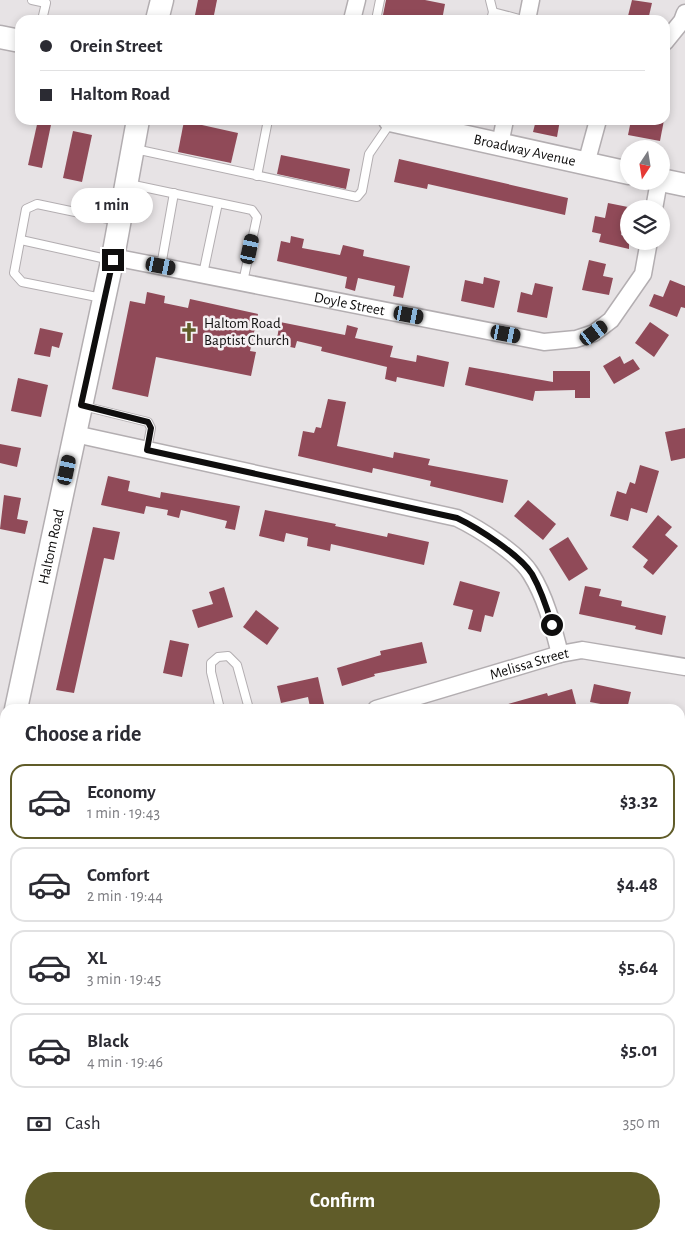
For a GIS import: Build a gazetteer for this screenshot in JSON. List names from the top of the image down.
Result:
{
  "streets": {
    "main road": ["Broadway Avenue", "Haltom Road"],
    "street": ["Doyle Street", "Melissa Street"]
  },
  "crossings": [
    ["Doyle Street", "Haltom Road"]
  ],
  "places": {
    "church": ["Haltom Road Baptist Church"]
  },
  "north": "bottom",
  "page": {
    "banner": ["Orein Street", "Haltom Road"],
    "bubble": "1 min",
    "heading": "Choose a ride",
    "list": [
      {
        "name": "Economy",
        "note": "1 min · 19:43",
        "value": "$3.32"
      },
      {
        "name": "Comfort",
        "note": "2 min · 19:44",
        "value": "$4.48"
      },
      {
        "name": "XL",
        "note": "3 min · 19:45",
        "value": "$5.64"
      },
      {
        "name": "Black",
        "note": "4 min · 19:46",
        "value": "$5.01"
      }
    ],
    "pay": ["Cash", "350 m"],
    "buttons": "Confirm"
  }
}
